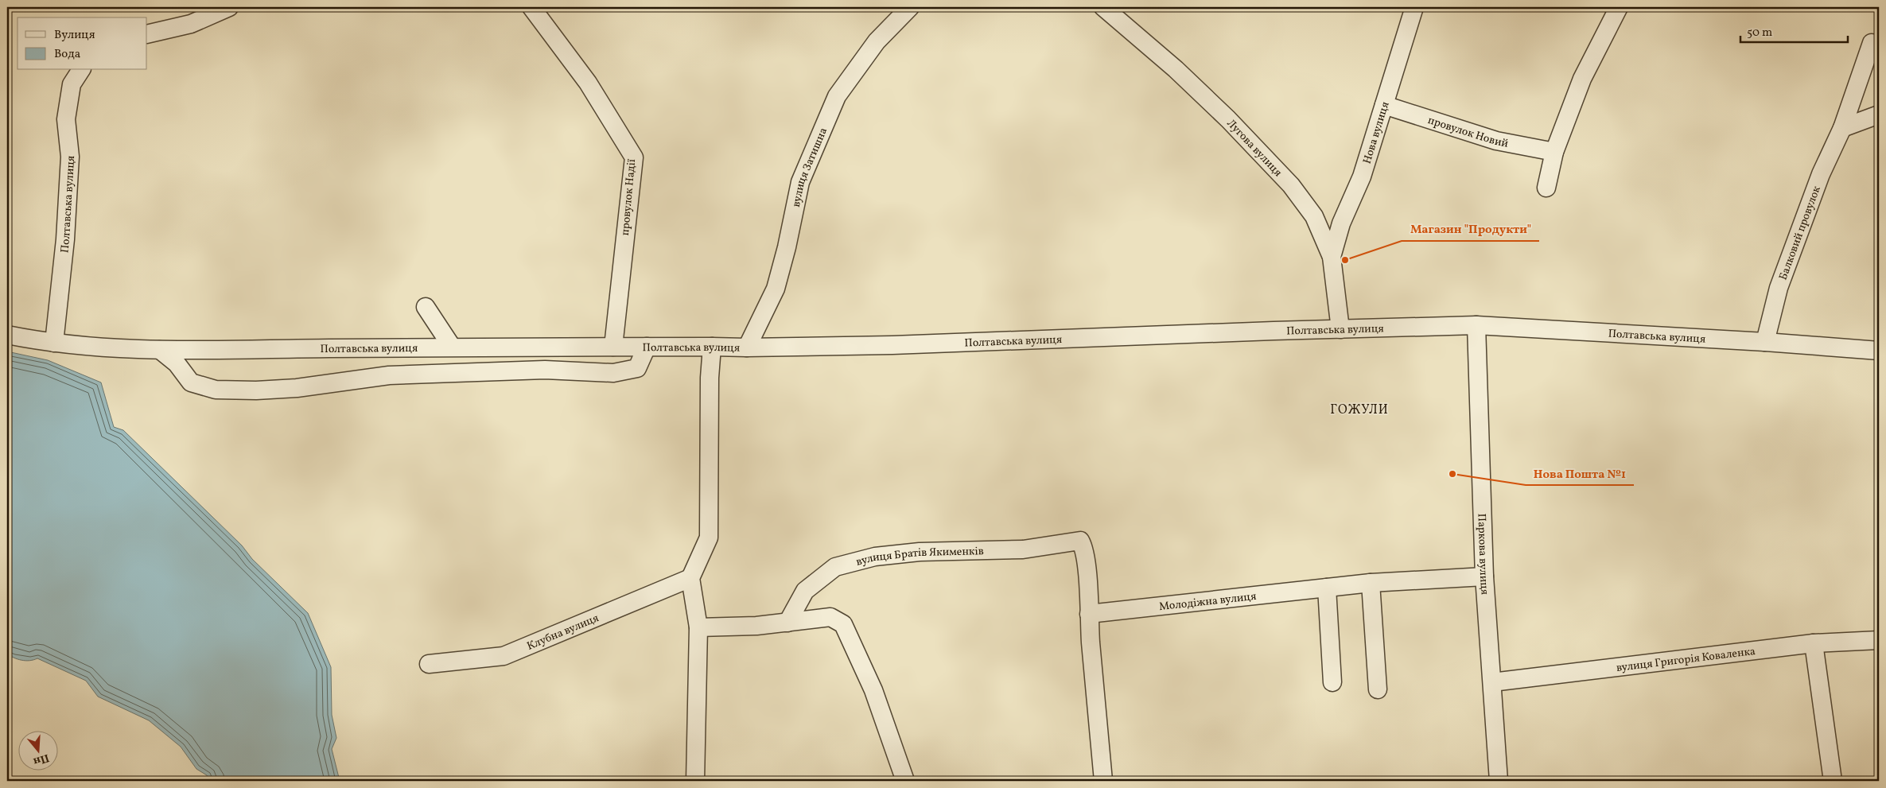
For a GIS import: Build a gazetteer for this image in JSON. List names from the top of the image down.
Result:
{
  "streets": {
    "street": [
      "провулок Новий",
      "Нова вулиця",
      "Лугова вулиця",
      "вулиця Затишна",
      "провулок Надії",
      "Полтавська вулиця",
      "Балковий провулок",
      "Паркова вулиця",
      "вулиця Братів Якименків",
      "Молодіжна вулиця",
      "Клубна вулиця",
      "вулиця Григорія Коваленка"
    ]
  },
  "crossings": [
    ["провулок Новий", "Нова вулиця"],
    ["Нова вулиця", "Лугова вулиця"],
    ["Лугова вулиця", "Полтавська вулиця"],
    ["вулиця Затишна", "Полтавська вулиця"],
    ["провулок Надії", "Полтавська вулиця"],
    ["Полтавська вулиця", "Балковий провулок"],
    ["Полтавська вулиця", "Паркова вулиця"],
    ["Паркова вулиця", "Молодіжна вулиця"],
    ["Паркова вулиця", "вулиця Григорія Коваленка"],
    ["вулиця Братів Якименків", "Молодіжна вулиця"]
  ],
  "districts": ["ГОЖУЛИ"],
  "places": ["Магазин \"Продукти\"", "Нова Пошта №1"],
  "legend": ["Вулиця", "Вода"],
  "scale_bar": "50 m",
  "north": "bottom"
}
